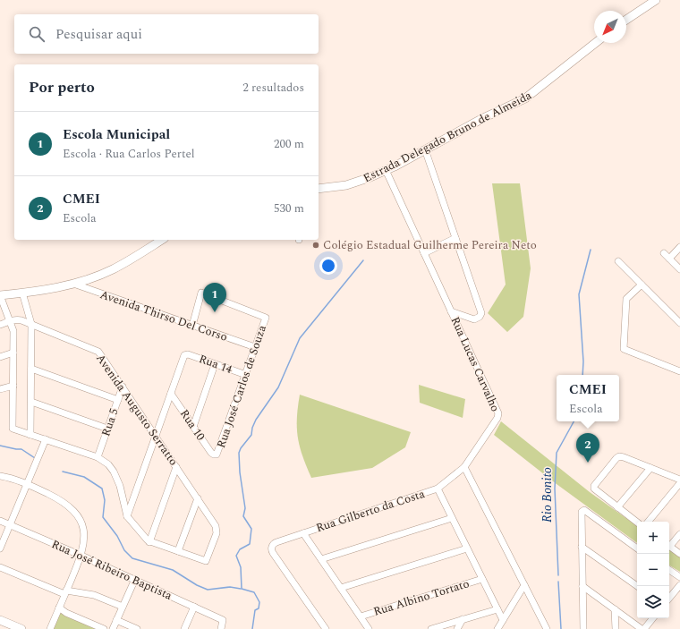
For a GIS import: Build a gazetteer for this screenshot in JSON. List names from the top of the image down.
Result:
{
  "streets": {
    "main road": ["Estrada Delegado Bruno de Almeida"],
    "street": [
      "Avenida Thirso Del Corso",
      "Rua 14",
      "Rua Lucas Carvalho",
      "Rua José Carlos de Souza",
      "Avenida Augusto Serratto",
      "Rua 5",
      "Rua 10",
      "Rua Gilberto da Costa",
      "Rua José Ribeiro Baptista",
      "Rua Albino Tortato"
    ]
  },
  "crossings": [
    ["Estrada Delegado Bruno de Almeida", "Rua Lucas Carvalho"],
    ["Avenida Thirso Del Corso", "Rua José Carlos de Souza"],
    ["Rua 14", "Rua José Carlos de Souza"],
    ["Rua 14", "Rua 10"],
    ["Rua Lucas Carvalho", "Rua Gilberto da Costa"],
    ["Rua José Carlos de Souza", "Rua 10"],
    ["Avenida Augusto Serratto", "Rua 5"]
  ],
  "water": ["Rio Bonito"],
  "places": ["Colégio Estadual Guilherme Pereira Neto"],
  "north": "bottom left",
  "page": {
    "search": "Pesquisar aqui",
    "heading": ["Por perto", "2 resultados"],
    "list": [
      {
        "mark": "1",
        "name": "Escola Municipal",
        "note": "Escola · Rua Carlos Pertel",
        "value": "200 m"
      },
      {
        "mark": "2",
        "name": "CMEI",
        "note": "Escola",
        "value": "530 m"
      }
    ],
    "pins": ["1", "2"],
    "popup": ["CMEI", "Escola"],
    "map_buttons": ["+", "−"]
  }
}
